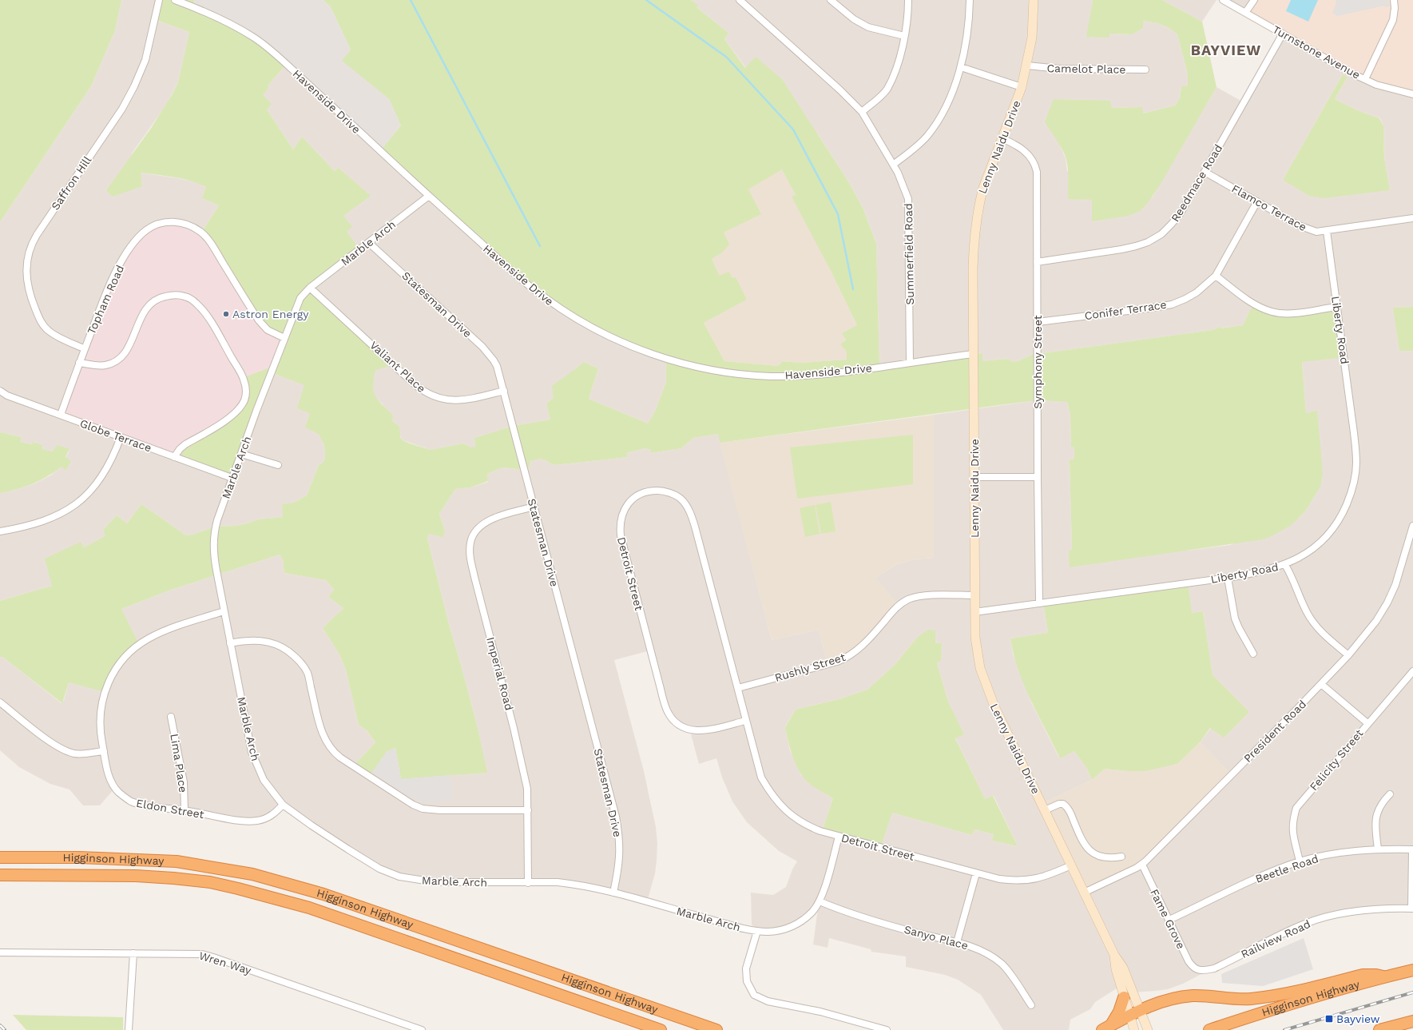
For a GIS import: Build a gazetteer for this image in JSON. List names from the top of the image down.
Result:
{
  "streets": {
    "highway": ["Higginson Highway"],
    "street": [
      "Turnstone Avenue",
      "Camelot Place",
      "Havenside Drive",
      "Lenny Naidu Drive",
      "Saffron Hill",
      "Reedmace Road",
      "Flamco Terrace",
      "Marble Arch",
      "Summerfield Road",
      "Topham Road",
      "Statesman Drive",
      "Conifer Terrace",
      "Liberty Road",
      "Symphony Street",
      "Valiant Place",
      "Globe Terrace",
      "Detroit Street",
      "Rushly Street",
      "Imperial Road",
      "President Road",
      "Felicity Street",
      "Lima Place",
      "Eldon Street",
      "Beetle Road",
      "Fame Grove",
      "Sanyo Place",
      "Railview Road",
      "Wren Way"
    ]
  },
  "crossings": [
    ["Turnstone Avenue", "Reedmace Road"],
    ["Camelot Place", "Lenny Naidu Drive"],
    ["Havenside Drive", "Lenny Naidu Drive"],
    ["Havenside Drive", "Marble Arch"],
    ["Havenside Drive", "Summerfield Road"],
    ["Lenny Naidu Drive", "Liberty Road"],
    ["Lenny Naidu Drive", "Symphony Street"],
    ["Lenny Naidu Drive", "Detroit Street"],
    ["Lenny Naidu Drive", "Rushly Street"],
    ["Lenny Naidu Drive", "President Road"],
    ["Saffron Hill", "Topham Road"],
    ["Reedmace Road", "Flamco Terrace"],
    ["Reedmace Road", "Symphony Street"],
    ["Flamco Terrace", "Conifer Terrace"],
    ["Flamco Terrace", "Liberty Road"],
    ["Marble Arch", "Topham Road"],
    ["Marble Arch", "Statesman Drive"],
    ["Marble Arch", "Valiant Place"],
    ["Marble Arch", "Globe Terrace"],
    ["Marble Arch", "Detroit Street"],
    ["Marble Arch", "Imperial Road"],
    ["Marble Arch", "Eldon Street"],
    ["Marble Arch", "Sanyo Place"],
    ["Topham Road", "Globe Terrace"],
    ["Statesman Drive", "Valiant Place"],
    ["Statesman Drive", "Imperial Road"],
    ["Conifer Terrace", "Symphony Street"],
    ["Liberty Road", "Symphony Street"],
    ["Detroit Street", "Rushly Street"],
    ["President Road", "Fame Grove"],
    ["Felicity Street", "Beetle Road"],
    ["Lima Place", "Eldon Street"],
    ["Beetle Road", "Fame Grove"],
    ["Fame Grove", "Railview Road"]
  ],
  "districts": ["BAYVIEW"],
  "places": {
    "other": ["Astron Energy"],
    "transit": ["Bayview"]
  }
}
